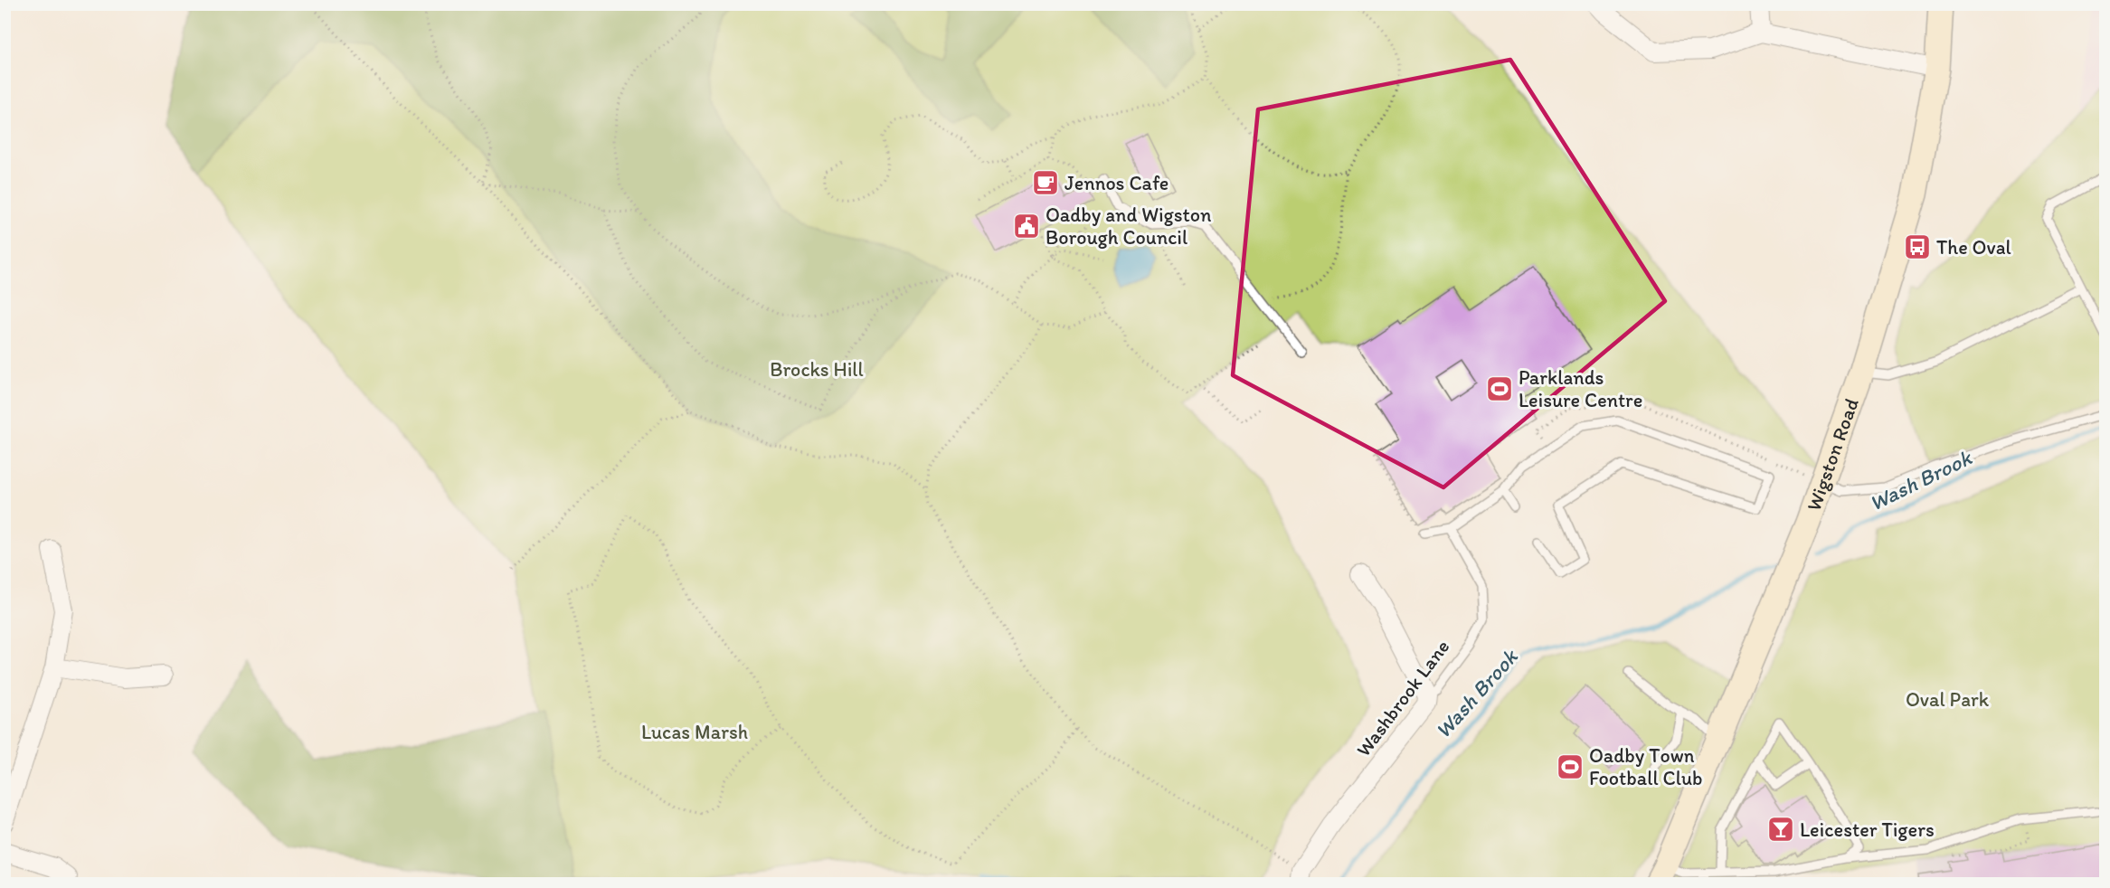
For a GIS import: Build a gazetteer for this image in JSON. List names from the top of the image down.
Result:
{
  "streets": {
    "main road": ["Wigston Road"],
    "street": ["Washbrook Lane"]
  },
  "water": ["Wash Brook"],
  "parks": ["Brocks Hill", "Oval Park", "Lucas Marsh"],
  "places": {
    "cafe": ["Jennos Cafe"],
    "public building": ["Oadby and Wigston Borough Council"],
    "bus stop": ["The Oval"],
    "sports": ["Parklands Leisure Centre", "Oadby Town Football Club"],
    "bar": ["Leicester Tigers"]
  }
}
